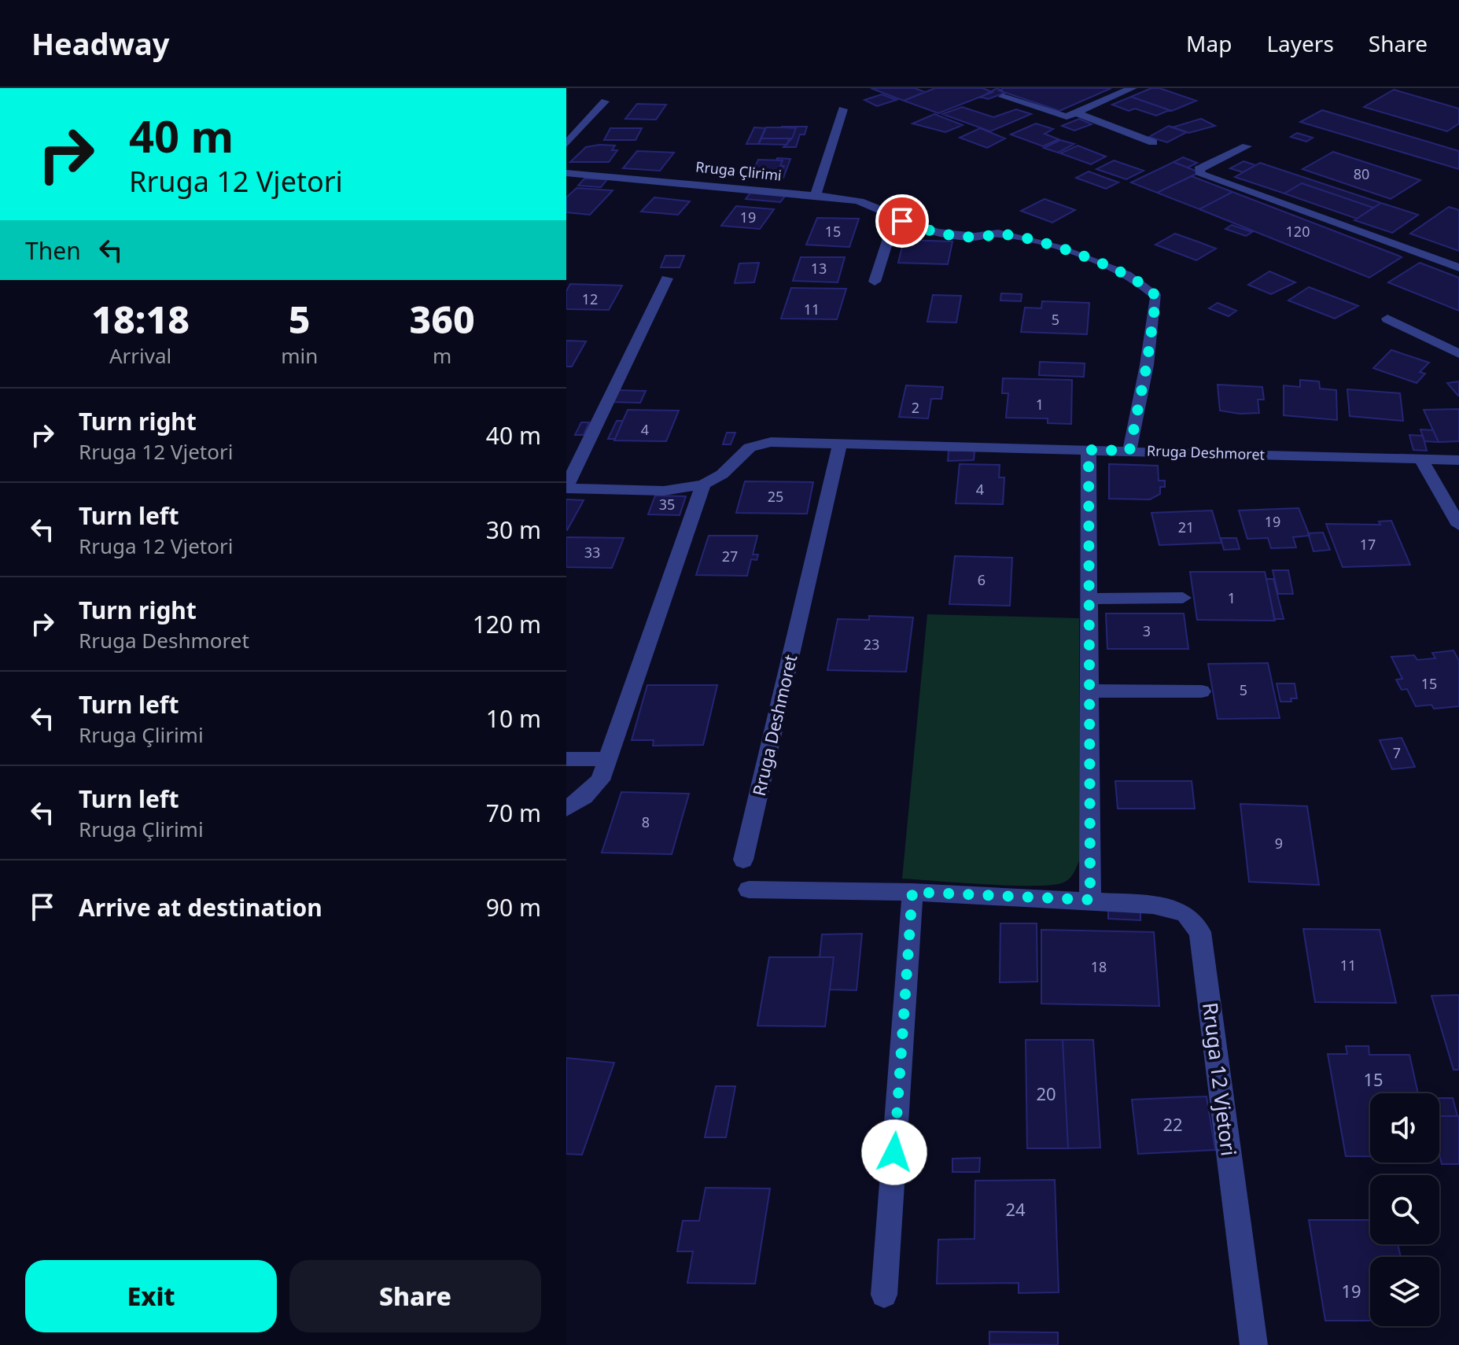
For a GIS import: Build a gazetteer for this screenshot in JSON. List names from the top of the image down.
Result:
{
  "streets": {
    "street": ["Rruga Çlirimi", "Rruga Deshmoret", "Rruga 12 Vjetori"]
  },
  "crossings": [
    ["Rruga Çlirimi", "Rruga Deshmoret"]
  ],
  "house_numbers": [
    "80",
    "19",
    "15",
    "120",
    "13",
    "12",
    "11",
    "5",
    "1",
    "2",
    "4",
    "4",
    "25",
    "35",
    "19",
    "21",
    "17",
    "33",
    "27",
    "6",
    "1",
    "3",
    "23",
    "15",
    "5",
    "7",
    "8",
    "9",
    "11",
    "18",
    "15",
    "20",
    "22",
    "24",
    "19"
  ],
  "page": {
    "header": "Headway",
    "nav": ["Map", "Layers", "Share"],
    "turn": ["40 m", "Rruga 12 Vjetori"],
    "then": "Then",
    "eta": [
      "18:18",
      "Arrival",
      "5",
      "min",
      "360",
      "m"
    ],
    "list": [
      {
        "name": "Turn right",
        "note": "Rruga 12 Vjetori",
        "value": "40 m"
      },
      {
        "name": "Turn left",
        "note": "Rruga 12 Vjetori",
        "value": "30 m"
      },
      {
        "name": "Turn right",
        "note": "Rruga Deshmoret",
        "value": "120 m"
      },
      {
        "name": "Turn left",
        "note": "Rruga Çlirimi",
        "value": "10 m"
      },
      {
        "name": "Turn left",
        "note": "Rruga Çlirimi",
        "value": "70 m"
      },
      {
        "name": "Arrive at destination",
        "value": "90 m"
      }
    ],
    "buttons": ["Exit", "Share"]
  }
}
